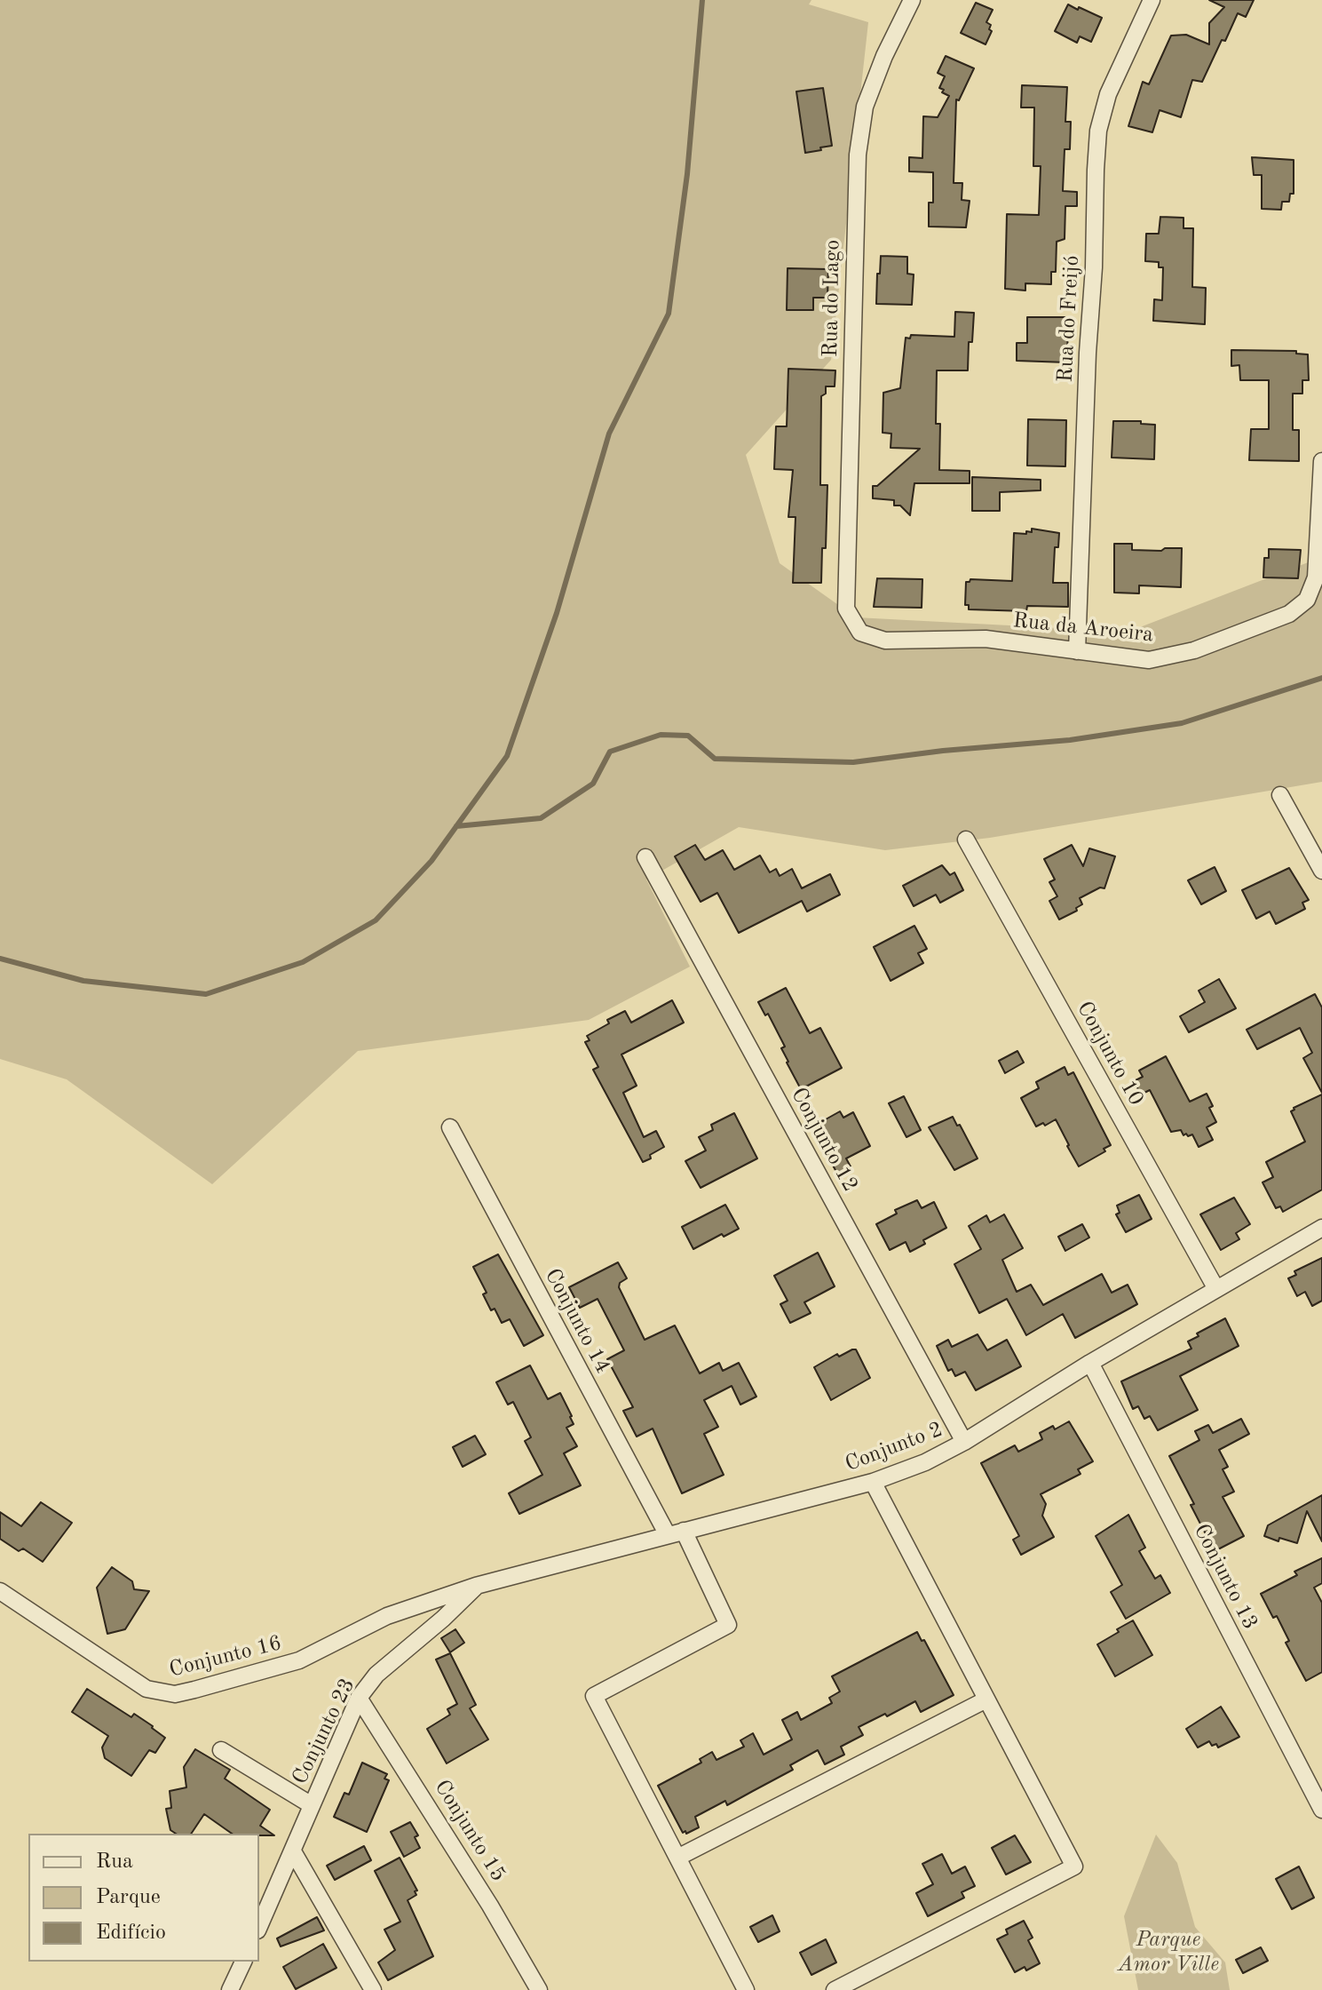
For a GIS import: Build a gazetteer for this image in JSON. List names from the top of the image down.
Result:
{
  "streets": {
    "street": [
      "Rua do Lago",
      "Rua do Freijó",
      "Rua da Aroeira",
      "Conjunto 10",
      "Conjunto 12",
      "Conjunto 14",
      "Conjunto 2",
      "Conjunto 13",
      "Conjunto 16",
      "Conjunto 23",
      "Conjunto 15"
    ]
  },
  "crossings": [
    ["Rua do Lago", "Rua da Aroeira"],
    ["Rua do Freijó", "Rua da Aroeira"],
    ["Conjunto 10", "Conjunto 2"],
    ["Conjunto 12", "Conjunto 2"],
    ["Conjunto 14", "Conjunto 2"],
    ["Conjunto 2", "Conjunto 13"],
    ["Conjunto 2", "Conjunto 16"],
    ["Conjunto 2", "Conjunto 23"],
    ["Conjunto 16", "Conjunto 23"],
    ["Conjunto 23", "Conjunto 15"]
  ],
  "parks": ["Parque Amor Ville"],
  "legend": ["Rua", "Parque", "Edifício"]
}
